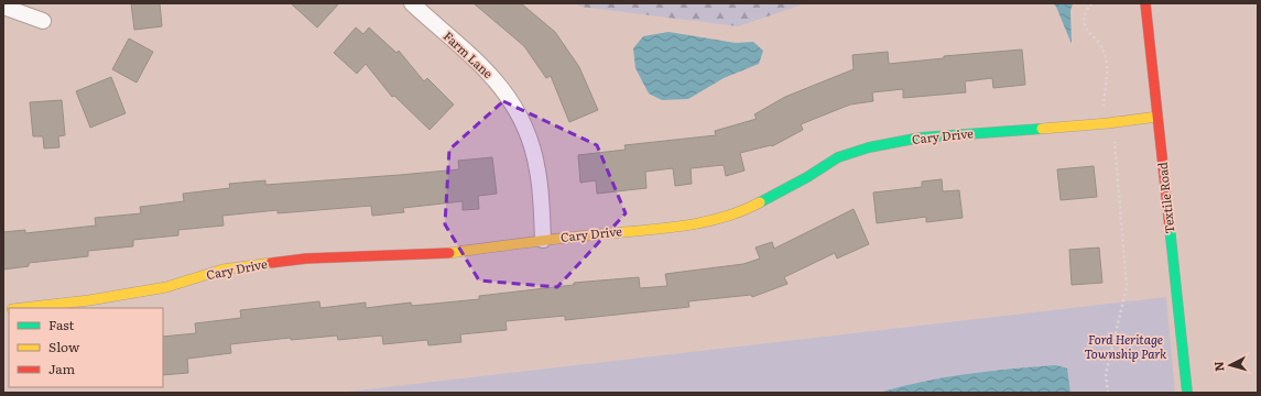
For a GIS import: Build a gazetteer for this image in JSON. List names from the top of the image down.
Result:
{
  "streets": {
    "street": ["Farm Lane", "Cary Drive", "Textile Road"]
  },
  "crossings": [
    ["Farm Lane", "Cary Drive"],
    ["Cary Drive", "Textile Road"]
  ],
  "parks": ["Ford Heritage Township Park"],
  "legend": ["Fast", "Slow", "Jam"],
  "north": "left"
}
